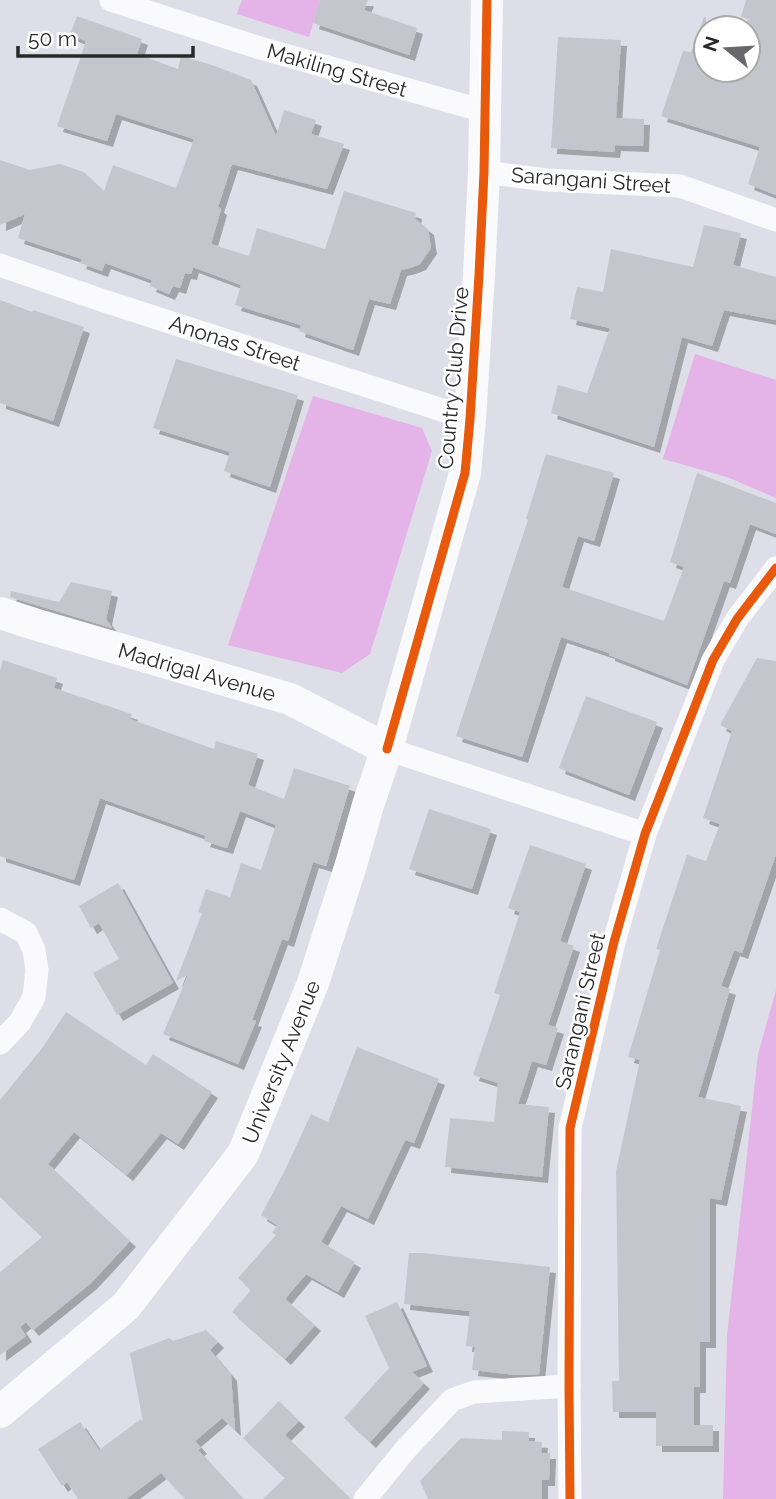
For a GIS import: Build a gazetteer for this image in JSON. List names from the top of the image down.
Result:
{
  "streets": {
    "street": [
      "Makiling Street",
      "Sarangani Street",
      "Anonas Street",
      "Country Club Drive",
      "Madrigal Avenue",
      "University Avenue"
    ]
  },
  "crossings": [
    ["Makiling Street", "Country Club Drive"],
    ["Sarangani Street", "Country Club Drive"],
    ["Anonas Street", "Country Club Drive"],
    ["Country Club Drive", "Madrigal Avenue"],
    ["Country Club Drive", "University Avenue"],
    ["Madrigal Avenue", "University Avenue"]
  ],
  "scale_bar": "50 m",
  "north": "left"
}
